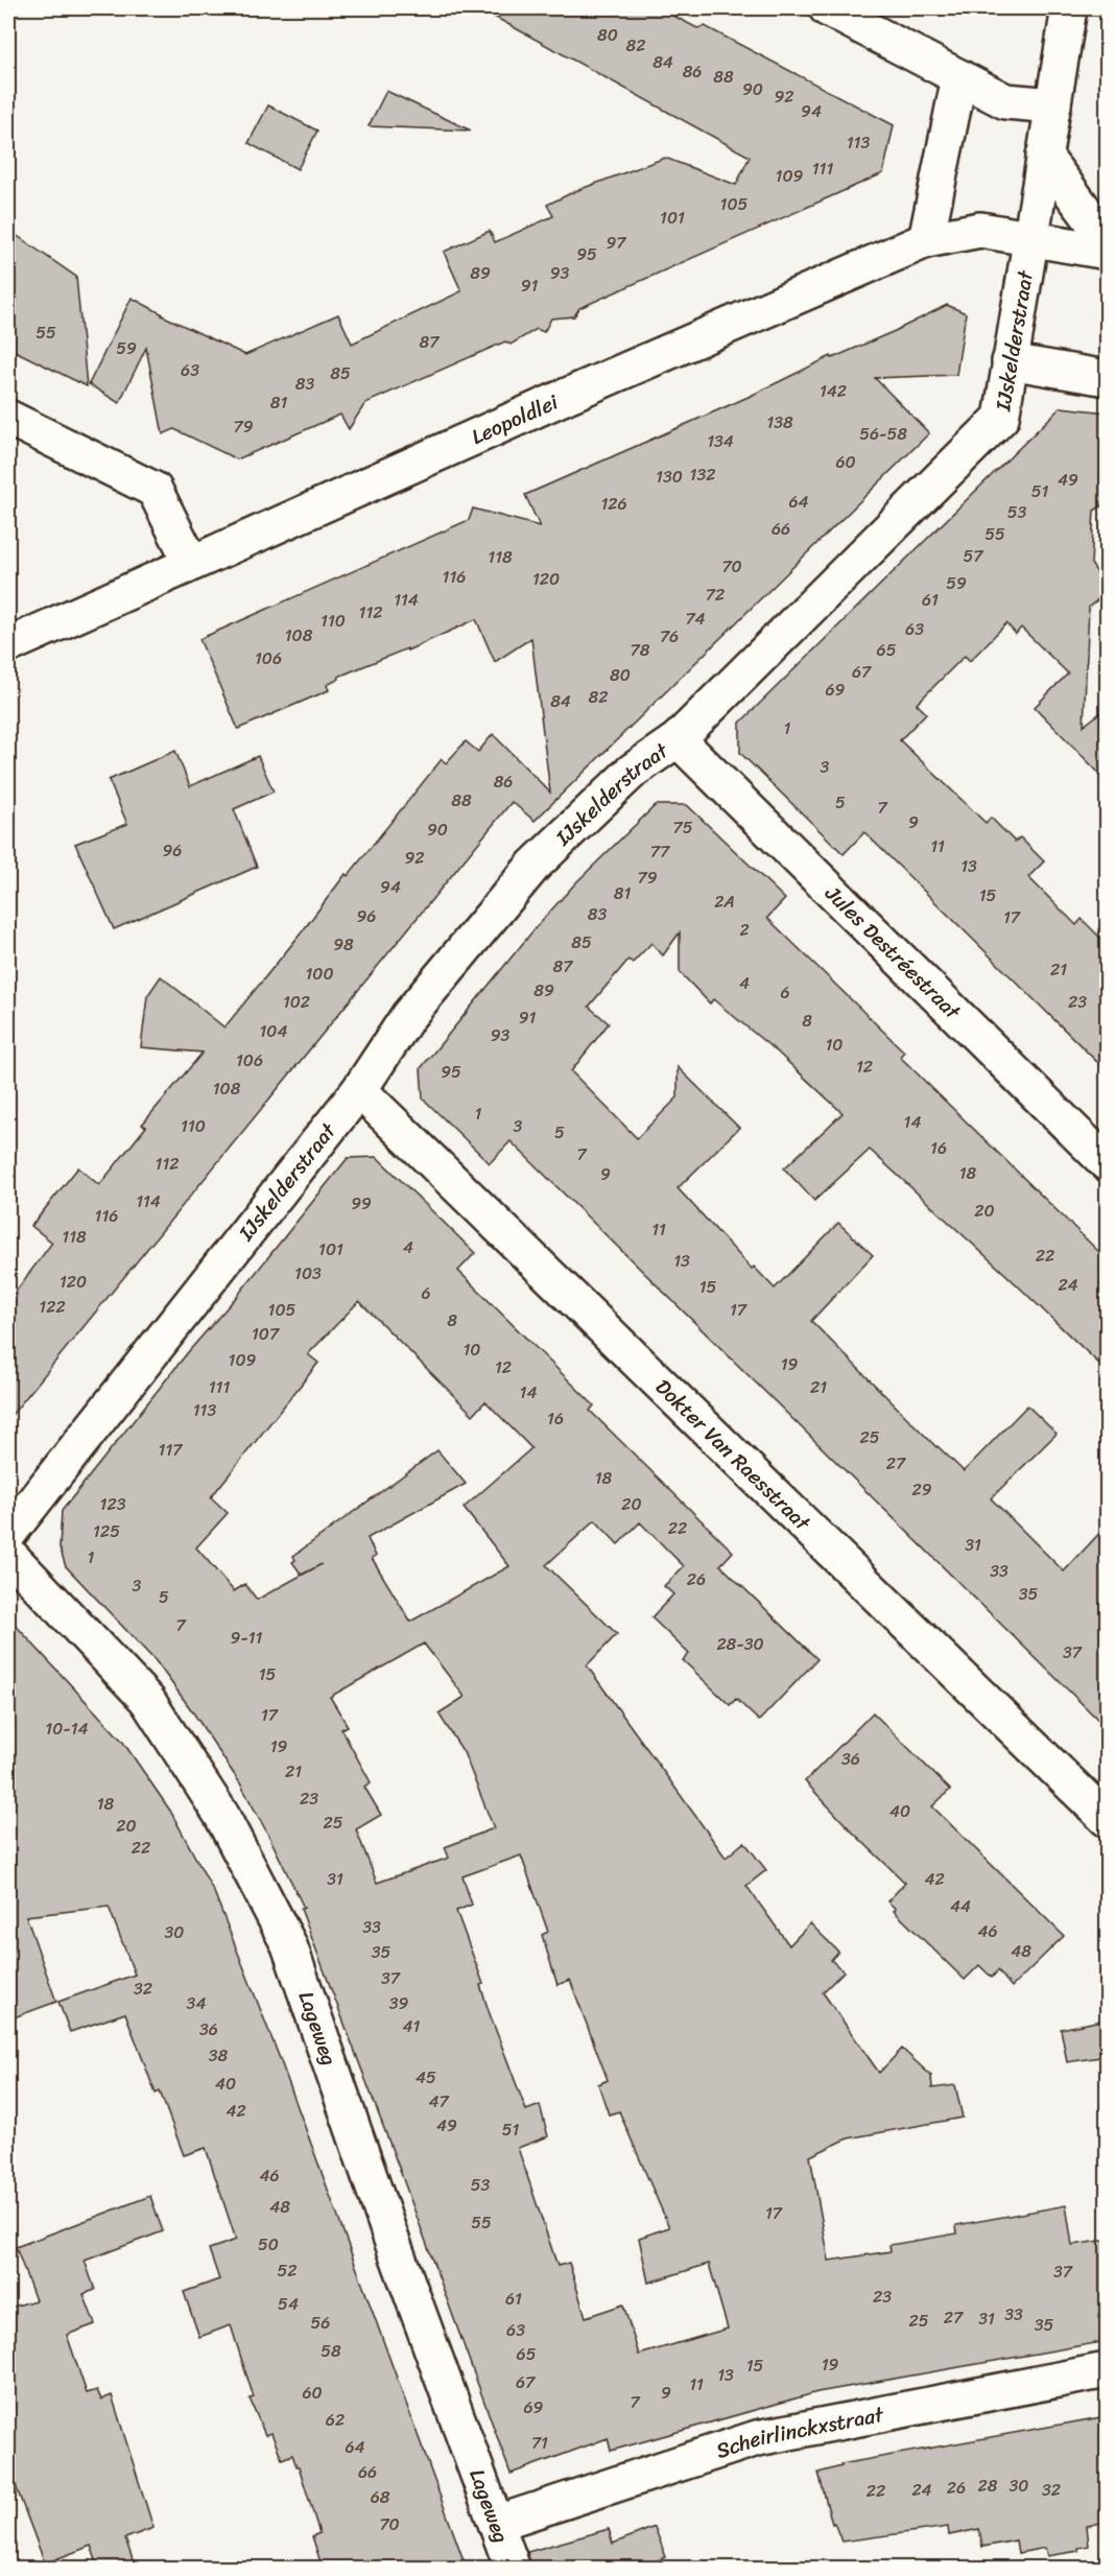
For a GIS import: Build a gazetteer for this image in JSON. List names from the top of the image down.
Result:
{
  "streets": {
    "street": [
      "IJskelderstraat",
      "Leopoldlei",
      "Jules Destréestraat",
      "Dokter Van Raesstraat",
      "Lageweg",
      "Scheirlinckxstraat"
    ]
  },
  "crossings": [
    ["IJskelderstraat", "Leopoldlei"],
    ["IJskelderstraat", "Jules Destréestraat"],
    ["IJskelderstraat", "Dokter Van Raesstraat"],
    ["Lageweg", "Scheirlinckxstraat"]
  ],
  "house_numbers": [
    "80",
    "82",
    "84",
    "86",
    "88",
    "90",
    "92",
    "94",
    "113",
    "111",
    "109",
    "105",
    "101",
    "97",
    "95",
    "89",
    "93",
    "91",
    "55",
    "87",
    "59",
    "63",
    "85",
    "83",
    "142",
    "81",
    "138",
    "79",
    "56-58",
    "134",
    "60",
    "132",
    "130",
    "49",
    "51",
    "64",
    "126",
    "53",
    "66",
    "55",
    "57",
    "118",
    "70",
    "116",
    "120",
    "59",
    "72",
    "114",
    "61",
    "112",
    "74",
    "110",
    "63",
    "108",
    "76",
    "78",
    "65",
    "106",
    "67",
    "80",
    "69",
    "82",
    "84",
    "1",
    "3",
    "86",
    "88",
    "5",
    "7",
    "9",
    "75",
    "90",
    "11",
    "96",
    "77",
    "92",
    "13",
    "79",
    "94",
    "81",
    "15",
    "2A",
    "83",
    "96",
    "17",
    "2",
    "85",
    "98",
    "87",
    "21",
    "100",
    "4",
    "89",
    "6",
    "102",
    "23",
    "91",
    "8",
    "104",
    "93",
    "10",
    "106",
    "12",
    "95",
    "108",
    "1",
    "14",
    "110",
    "3",
    "5",
    "16",
    "7",
    "112",
    "18",
    "9",
    "114",
    "99",
    "20",
    "116",
    "11",
    "118",
    "4",
    "101",
    "22",
    "13",
    "103",
    "120",
    "24",
    "15",
    "6",
    "122",
    "105",
    "17",
    "8",
    "107",
    "10",
    "109",
    "19",
    "12",
    "111",
    "21",
    "14",
    "113",
    "16",
    "25",
    "117",
    "27",
    "18",
    "29",
    "123",
    "20",
    "22",
    "125",
    "31",
    "1",
    "33",
    "26",
    "3",
    "35",
    "5",
    "7",
    "9-11",
    "28-30",
    "37",
    "15",
    "17",
    "10-14",
    "19",
    "36",
    "21",
    "23",
    "18",
    "40",
    "25",
    "20",
    "22",
    "31",
    "42",
    "44",
    "33",
    "46",
    "30",
    "48",
    "35",
    "37",
    "32",
    "34",
    "39",
    "41",
    "36",
    "38",
    "45",
    "40",
    "47",
    "42",
    "49",
    "51",
    "46",
    "53",
    "48",
    "17",
    "55",
    "50",
    "52",
    "37",
    "23",
    "61",
    "54",
    "33",
    "27",
    "31",
    "25",
    "56",
    "35",
    "63",
    "58",
    "65",
    "19",
    "15",
    "13",
    "67",
    "11",
    "60",
    "9",
    "7",
    "69",
    "62",
    "71",
    "64",
    "66",
    "28",
    "30",
    "26",
    "24",
    "32",
    "22",
    "68",
    "70"
  ]
}
